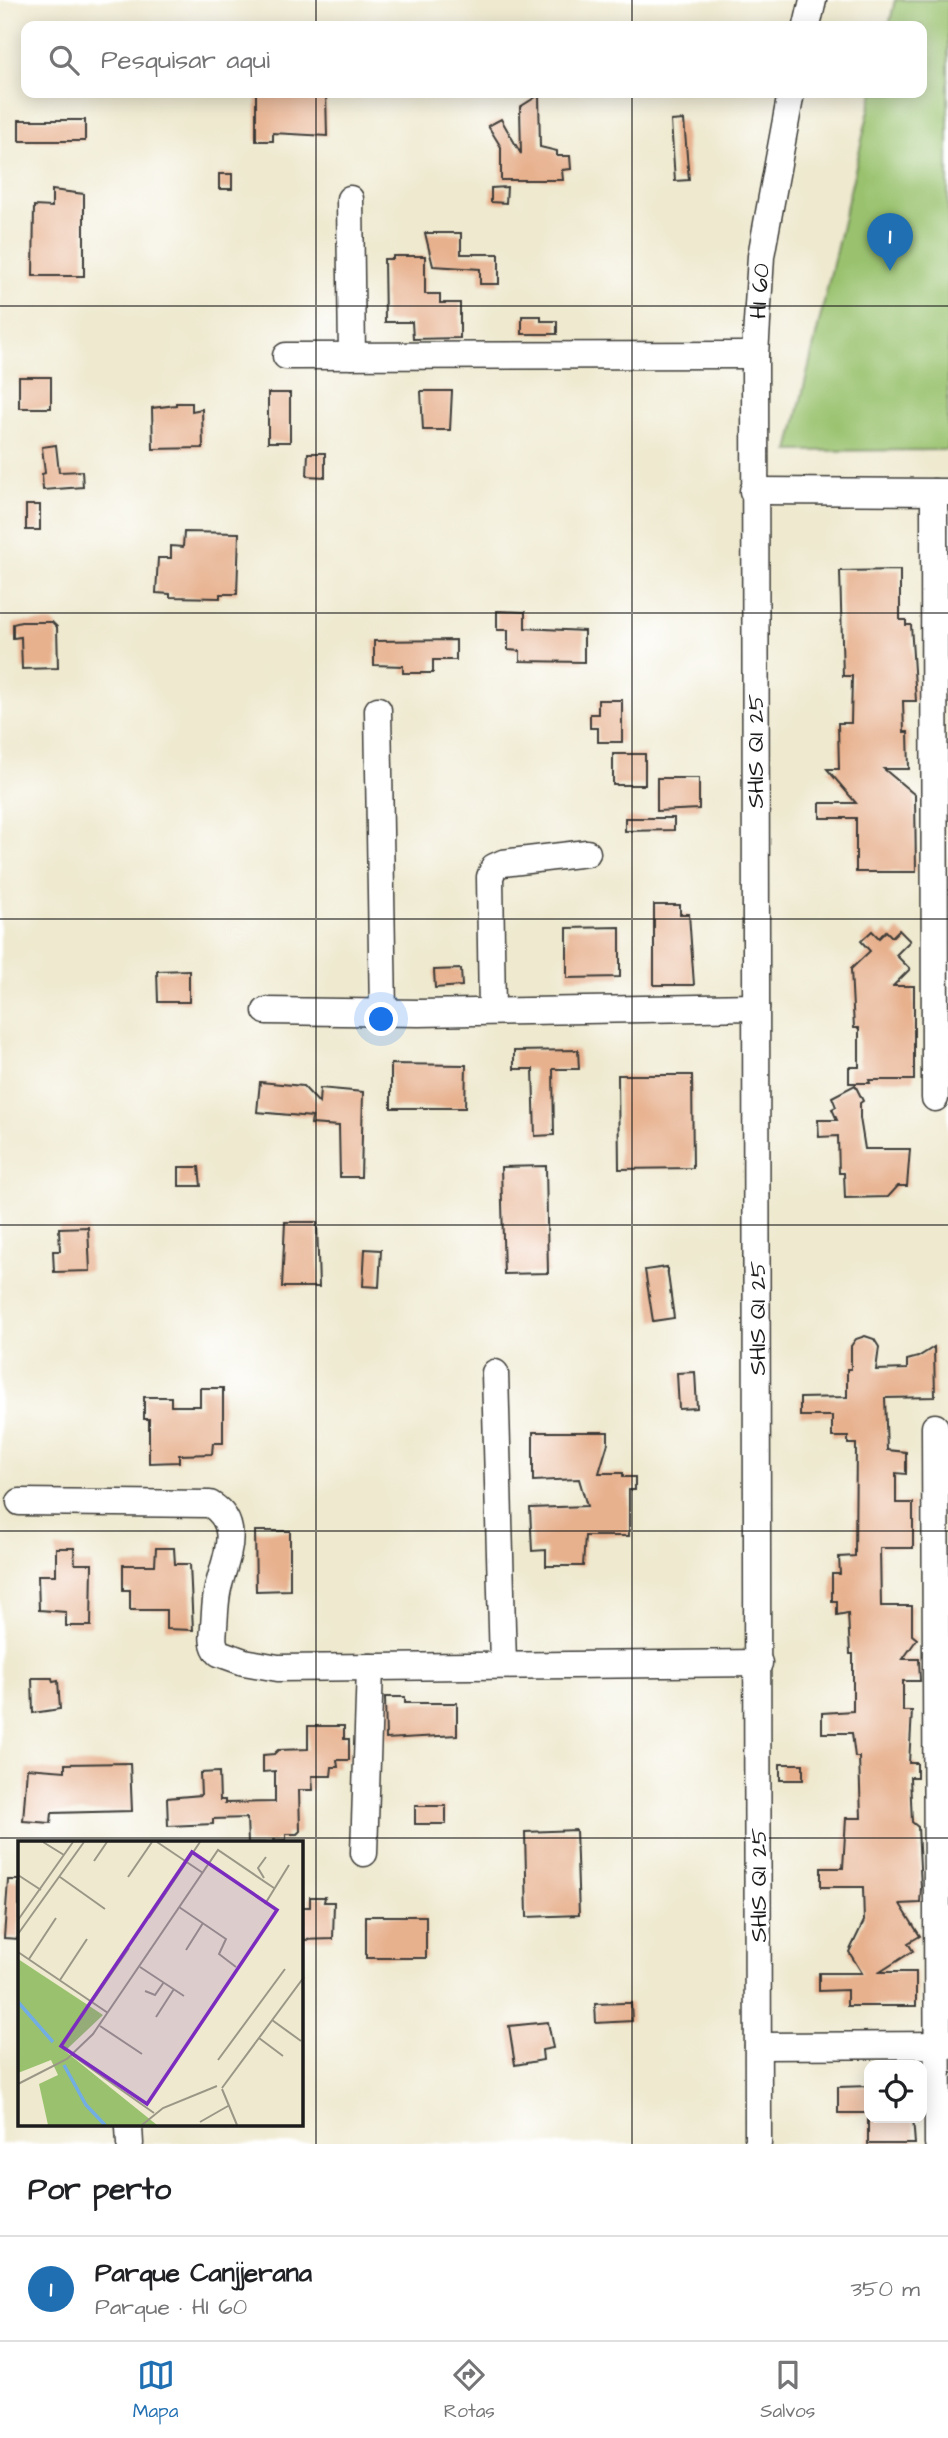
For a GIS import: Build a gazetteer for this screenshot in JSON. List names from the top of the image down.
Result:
{
  "streets": {
    "street": ["HI 60", "SHIS QI 25"]
  },
  "crossings": [
    ["HI 60", "SHIS QI 25"]
  ],
  "page": {
    "search": "Pesquisar aqui",
    "pins": "1",
    "heading": "Por perto",
    "list": [
      {
        "mark": "1",
        "name": "Parque Canjjerana",
        "note": "Parque · HI 60",
        "value": "350 m"
      }
    ],
    "nav": ["Mapa", "Rotas", "Salvos"]
  }
}
